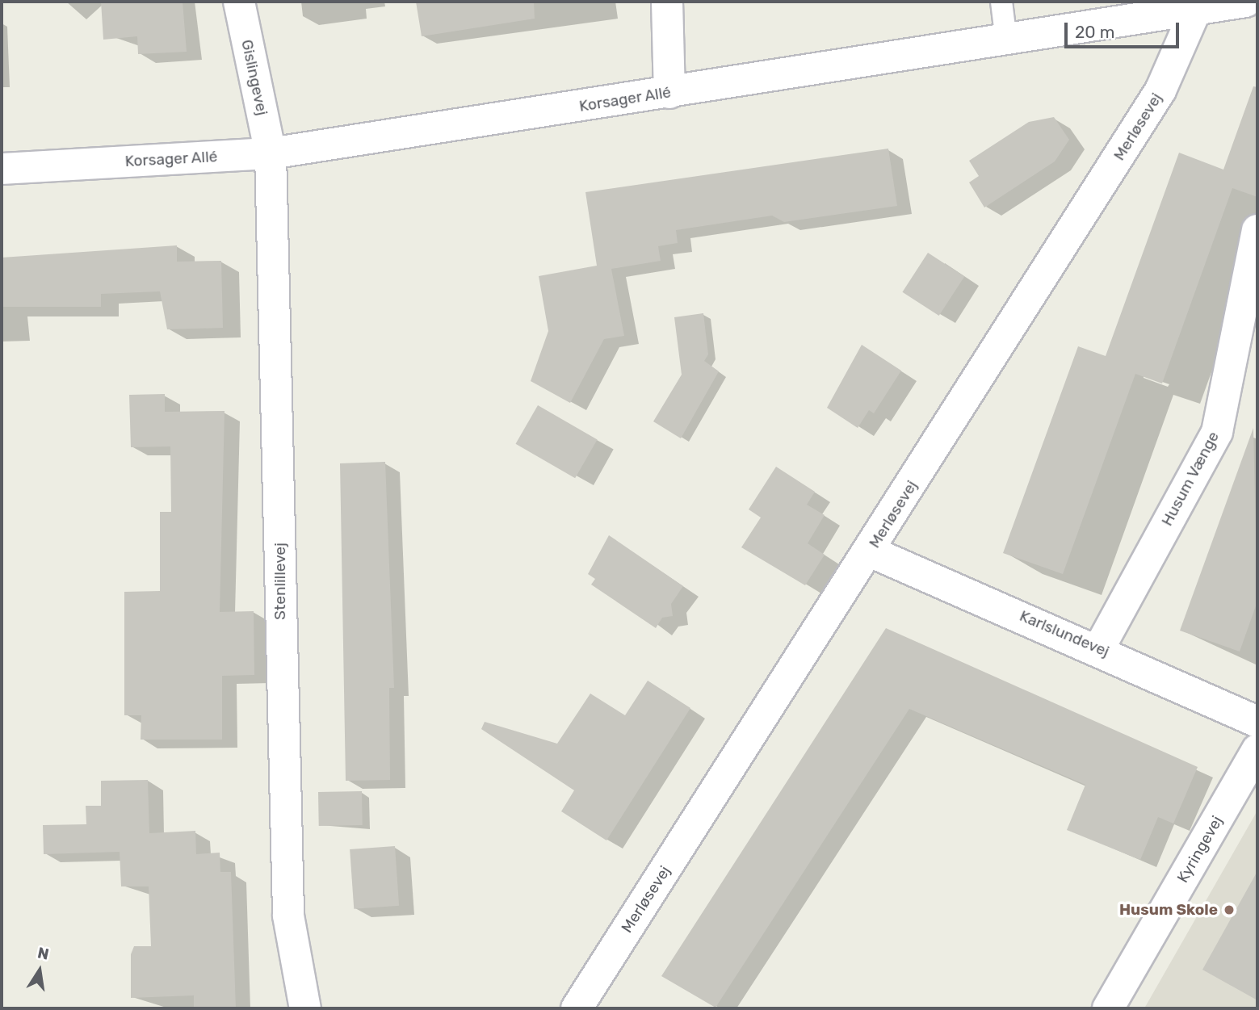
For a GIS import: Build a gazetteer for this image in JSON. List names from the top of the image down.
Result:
{
  "streets": {
    "street": [
      "Gislingevej",
      "Korsager Allé",
      "Merløsevej",
      "Husum Vænge",
      "Stenlillevej",
      "Karlslundevej",
      "Kyringevej"
    ]
  },
  "crossings": [
    ["Gislingevej", "Korsager Allé"],
    ["Gislingevej", "Stenlillevej"],
    ["Korsager Allé", "Merløsevej"],
    ["Korsager Allé", "Stenlillevej"],
    ["Merløsevej", "Karlslundevej"],
    ["Husum Vænge", "Karlslundevej"]
  ],
  "places": ["Husum Skole"],
  "scale_bar": "20 m",
  "north": "top"
}
